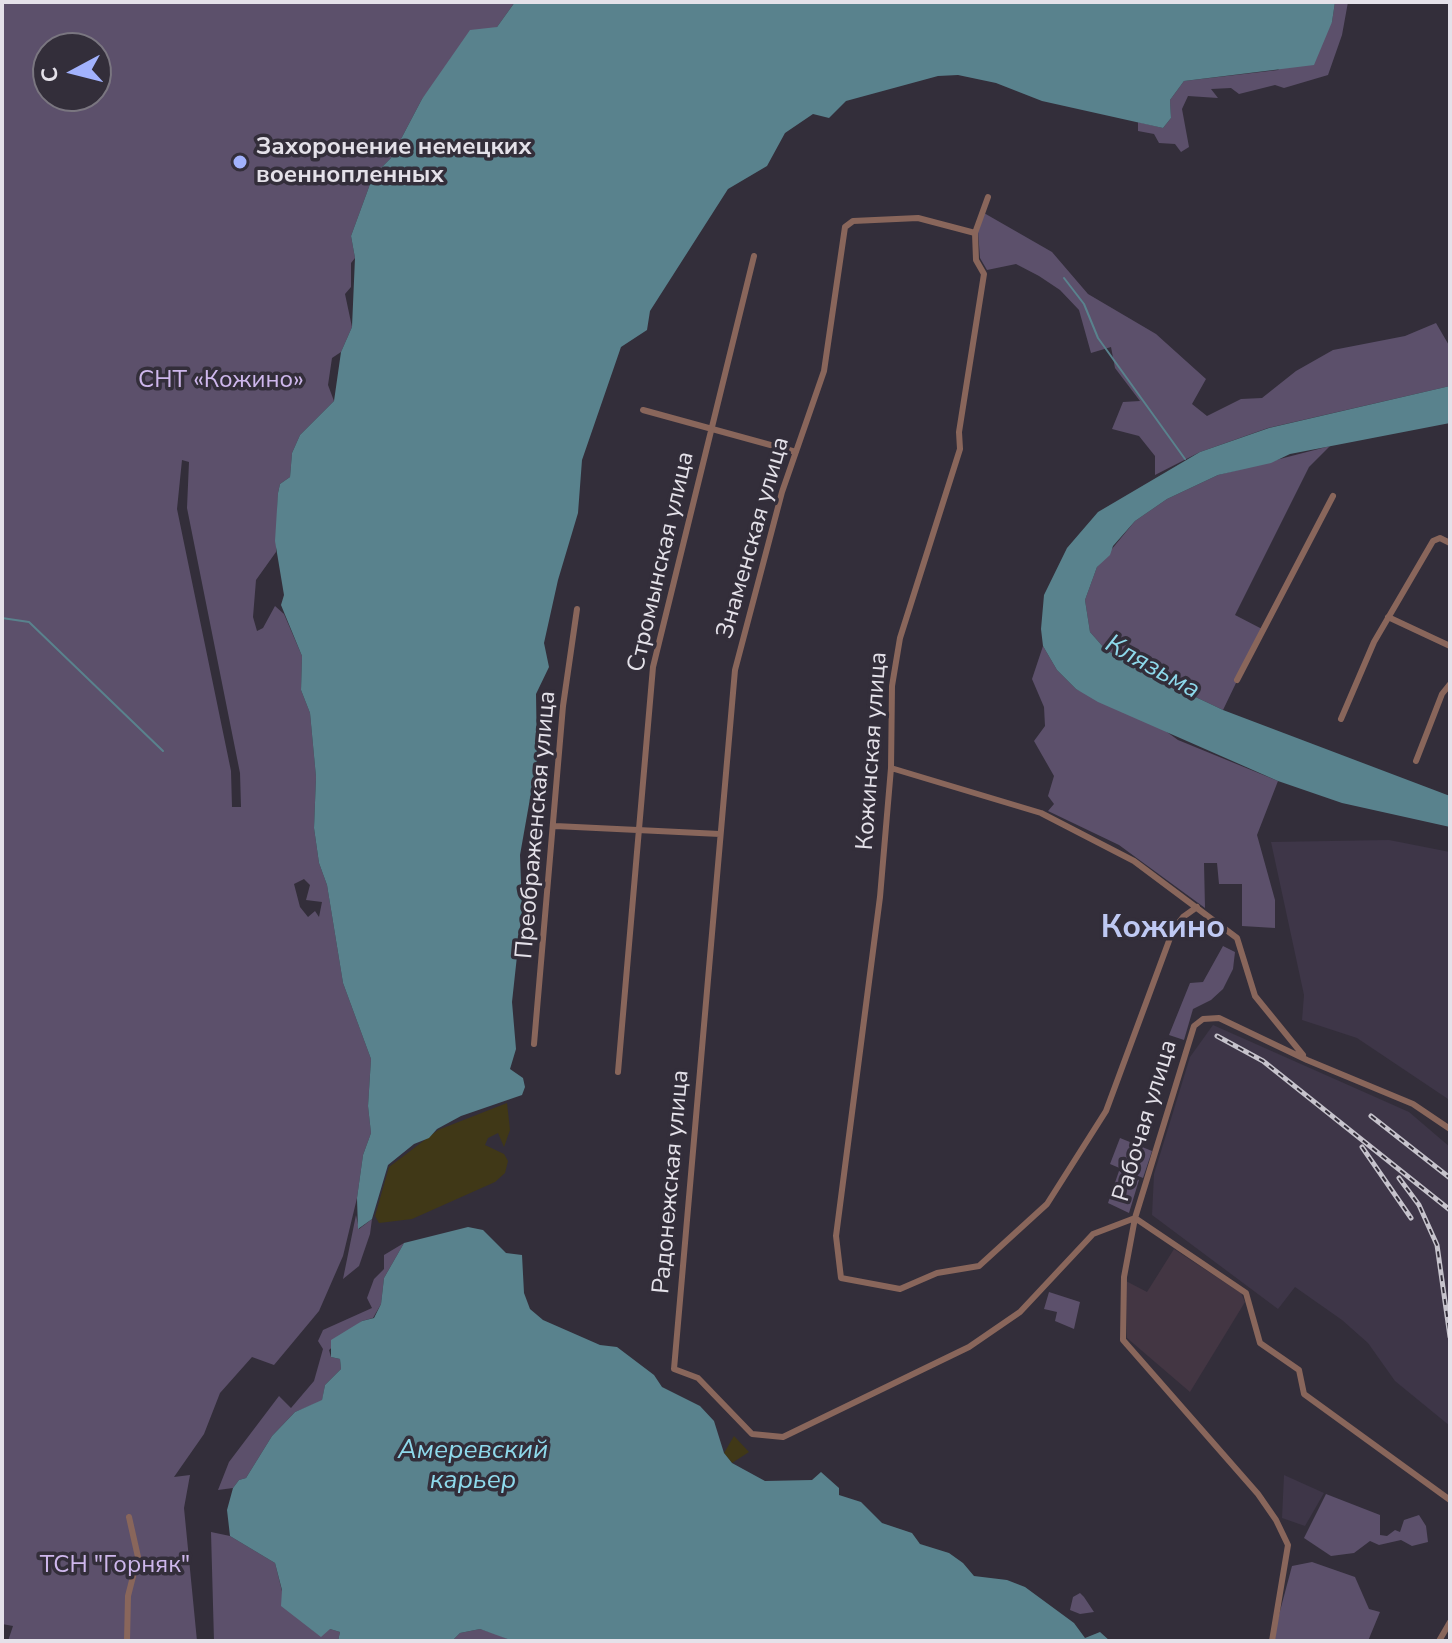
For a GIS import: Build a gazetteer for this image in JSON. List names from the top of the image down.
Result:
{
  "streets": {
    "street": [
      "Знаменская улица",
      "Стромынская улица",
      "Кожинская улица",
      "Преображенская улица",
      "Рабочая улица",
      "Радонежская улица"
    ]
  },
  "crossings": [
    ["Знаменская улица", "Кожинская улица"],
    ["Знаменская улица", "Радонежская улица"],
    ["Рабочая улица", "Радонежская улица"]
  ],
  "districts": ["Кожино"],
  "water": ["Клязьма", "Амеревский карьер"],
  "parks": ["СНТ «Кожино»", "ТСН \"Горняк\""],
  "places": ["Захоронение немецких военнопленных"],
  "north": "left"
}
